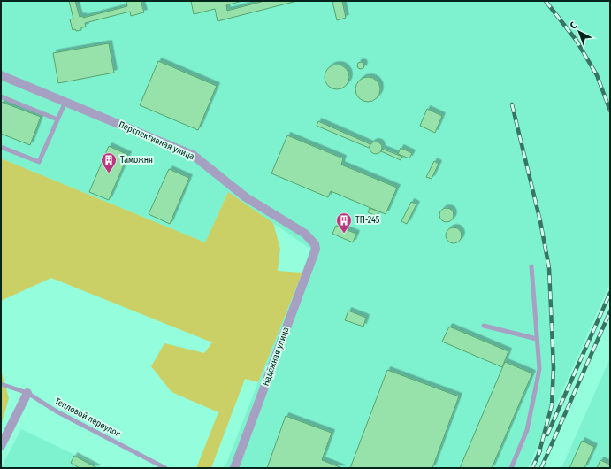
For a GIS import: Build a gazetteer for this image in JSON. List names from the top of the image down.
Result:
{
  "streets": {
    "street": ["Перспективная улица", "Надёжная улица"],
    "lane": ["Тепловой переулок"]
  },
  "crossings": [
    ["Перспективная улица", "Надёжная улица"]
  ],
  "places": {
    "building": ["Таможня", "ТП-245"]
  },
  "north": "top left"
}
